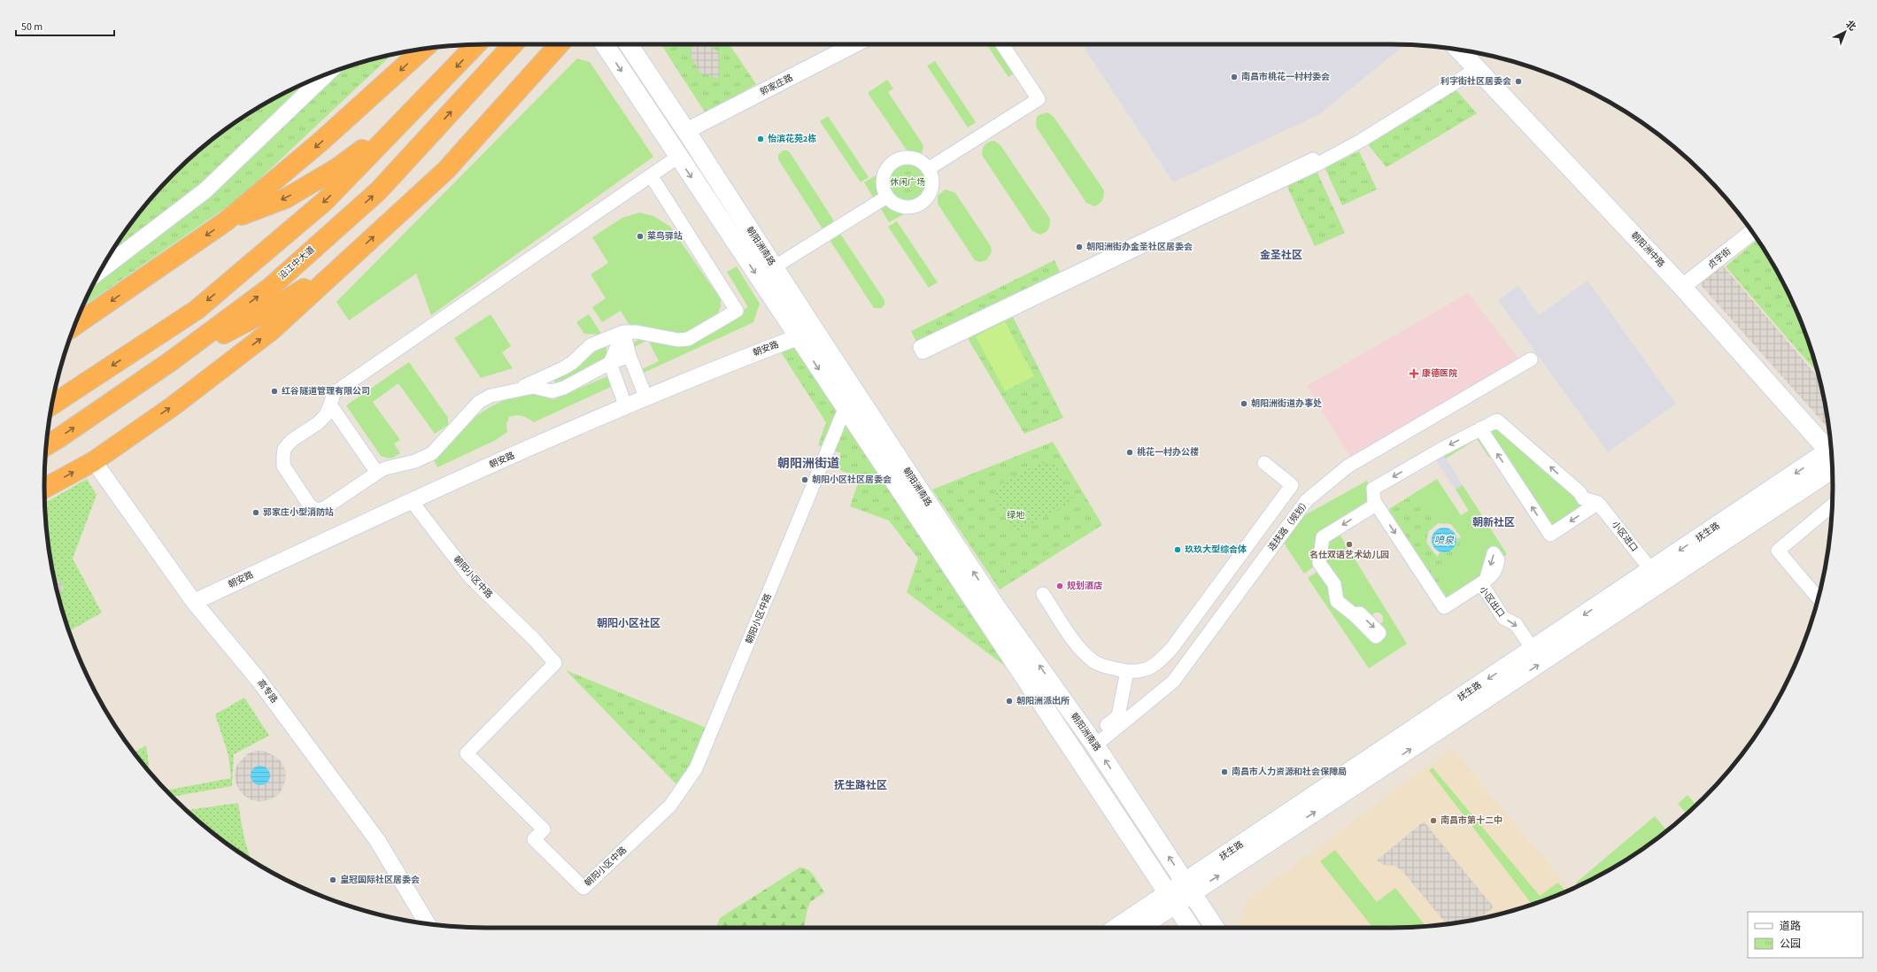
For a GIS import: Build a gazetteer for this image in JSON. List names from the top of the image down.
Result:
{
  "streets": {
    "highway": ["沿江中大道"],
    "main road": ["朝阳洲南路", "朝阳洲中路", "抚生路"],
    "street": [
      "郭家庄路",
      "贞字街",
      "朝安路",
      "连抚路（规划）",
      "小区进口",
      "朝阳小区中路",
      "小区出口",
      "高专路"
    ]
  },
  "crossings": [
    ["郭家庄路", "朝阳洲南路"],
    ["朝阳洲南路", "朝安路"],
    ["朝阳洲南路", "连抚路（规划）"],
    ["朝阳洲南路", "抚生路"],
    ["朝阳洲南路", "朝阳小区中路"],
    ["朝阳洲中路", "贞字街"],
    ["朝安路", "朝阳小区中路"],
    ["朝安路", "高专路"],
    ["抚生路", "小区进口"],
    ["抚生路", "小区出口"]
  ],
  "one_way": ["小区出口"],
  "districts": [
    "金圣社区",
    "朝阳洲街道",
    "朝新社区",
    "朝阳小区社区",
    "抚生路社区"
  ],
  "water": ["喷泉"],
  "parks": ["休闲广场", "绿地"],
  "places": {
    "other": [
      "南昌市桃花一村村委会",
      "利字街社区居委会",
      "怡滨花苑2栋",
      "菜鸟驿站",
      "朝阳洲街办金圣社区居委会",
      "红谷隧道管理有限公司",
      "朝阳洲街道办事处",
      "桃花一村办公楼",
      "朝阳小区社区居委会",
      "郭家庄小型消防站",
      "名仕双语艺术幼儿园",
      "玖玖大型综合体",
      "规划酒店",
      "朝阳洲派出所",
      "南昌市人力资源和社会保障局",
      "南昌市第十二中",
      "皇冠国际社区居委会"
    ],
    "health": ["康德医院"]
  },
  "legend": ["道路", "公园"],
  "scale_bar": "50 m",
  "north": "top right"
}
